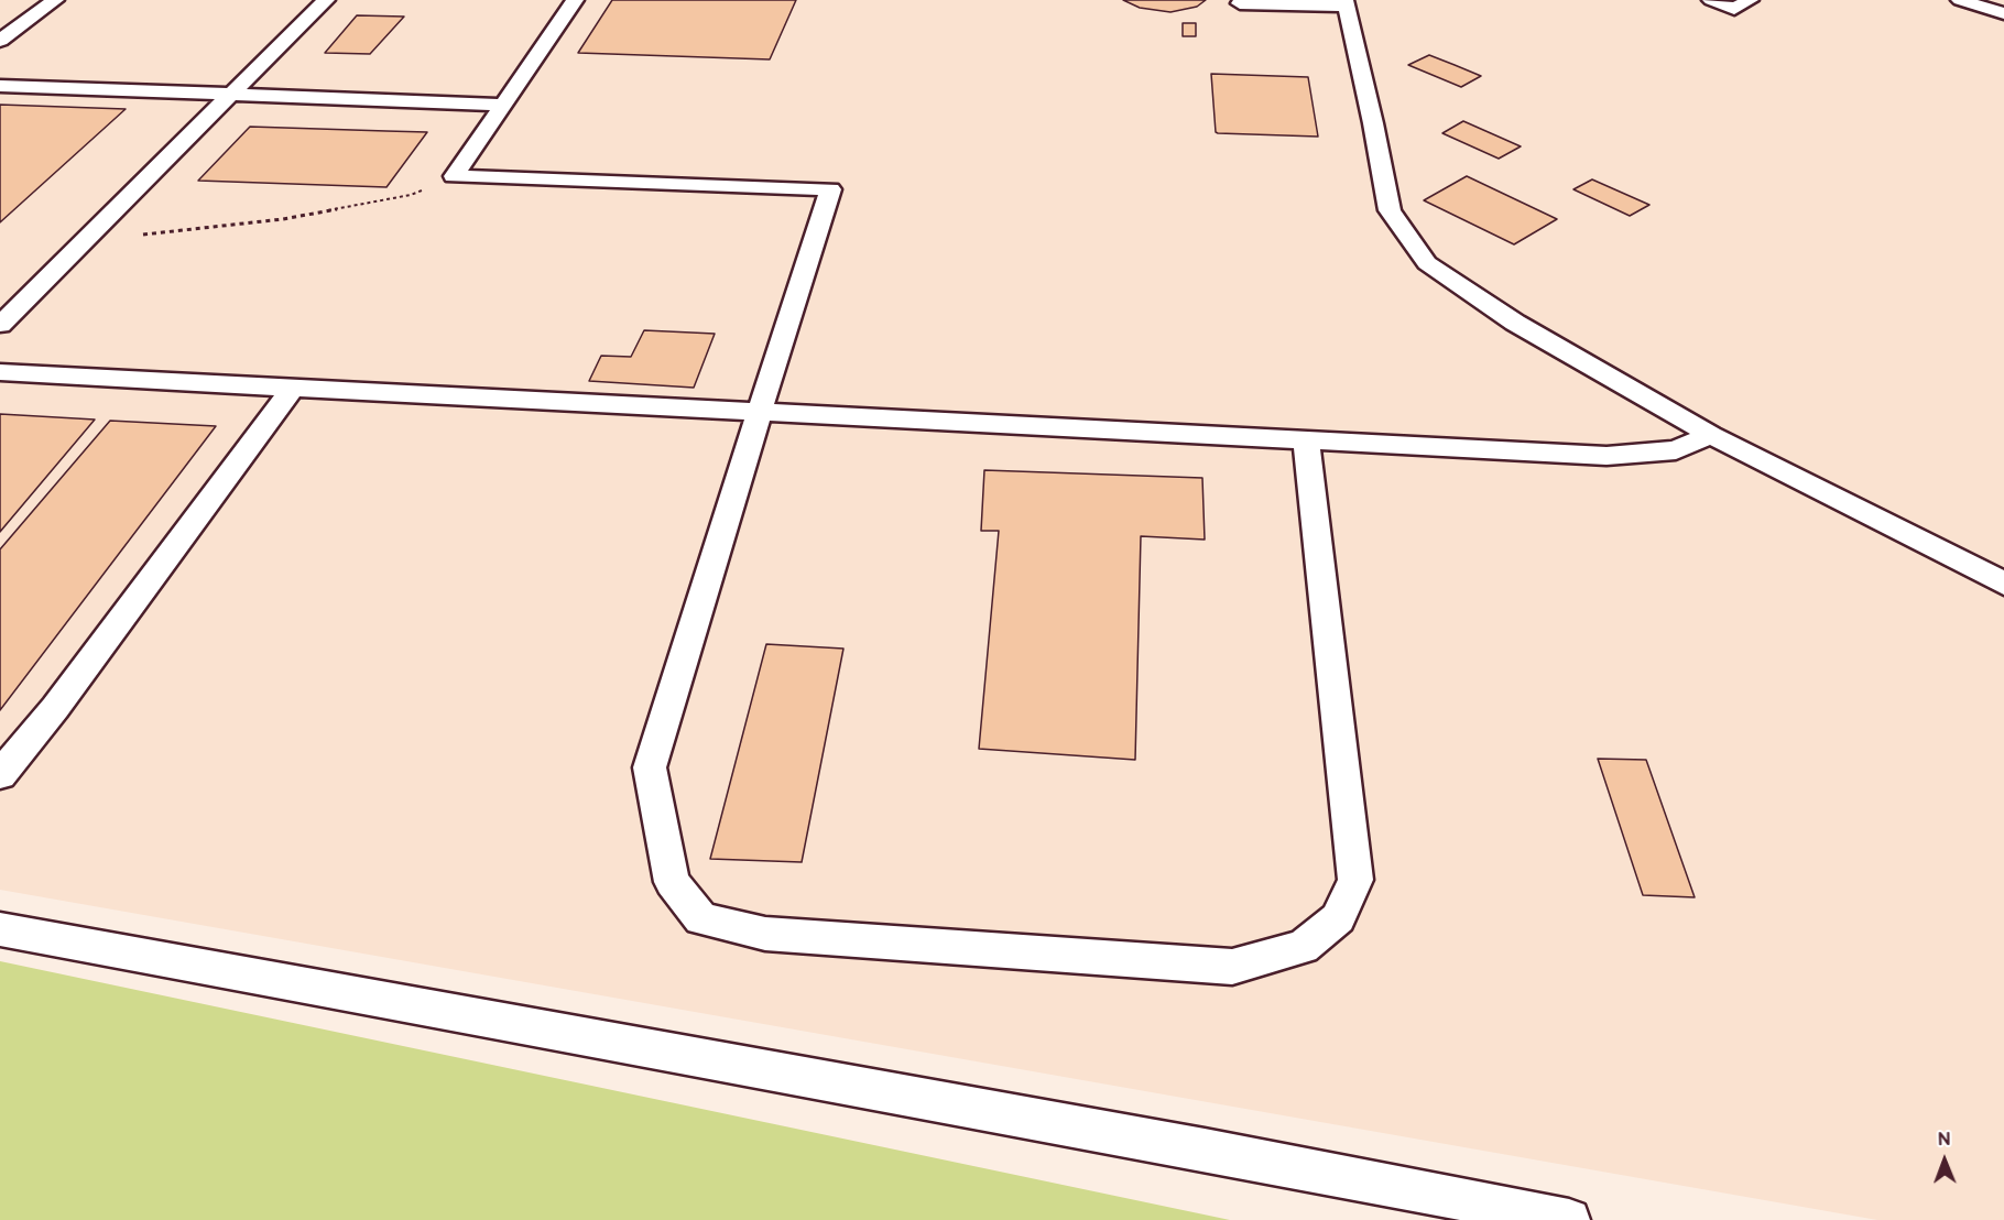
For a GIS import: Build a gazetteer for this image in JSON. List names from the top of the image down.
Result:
{
  "north": "top"
}
